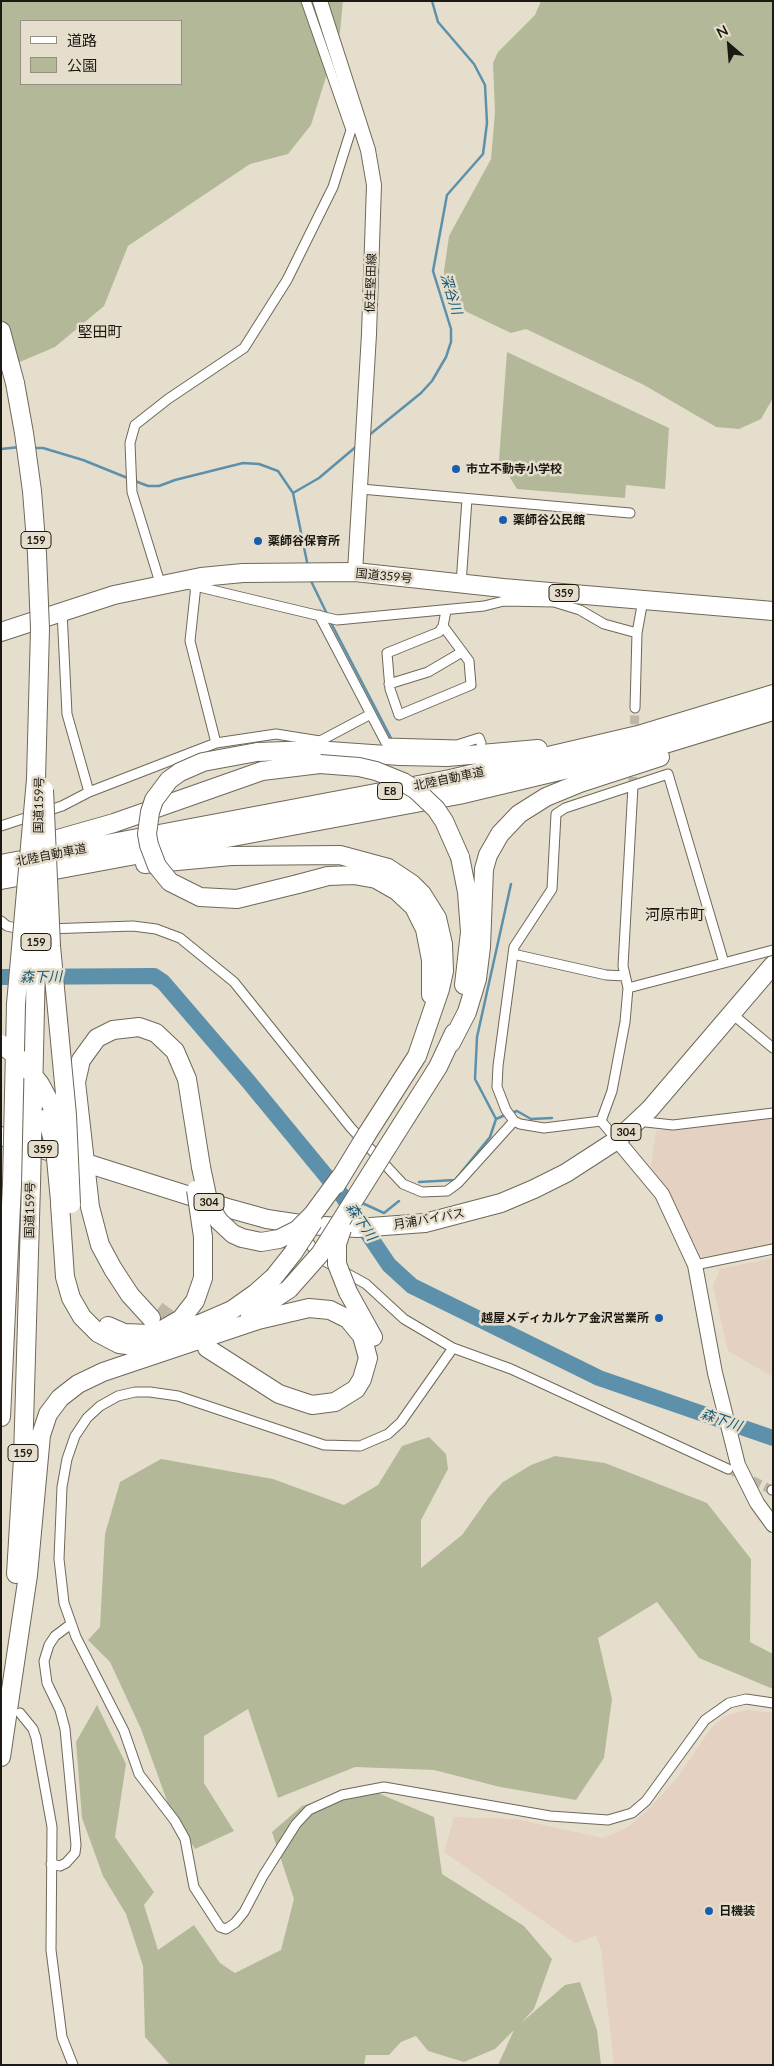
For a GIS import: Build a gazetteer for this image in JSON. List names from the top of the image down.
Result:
{
  "streets": {
    "highway": [
      "159",
      "国道359号",
      "359",
      "北陸自動車道",
      "E8",
      "国道159号",
      "304",
      "月浦バイパス"
    ],
    "main road": ["仮生堅田線"]
  },
  "crossings": [
    ["仮生堅田線", "国道359号"],
    ["159", "国道159号"],
    ["159", "月浦バイパス"]
  ],
  "districts": ["堅田町", "河原市町"],
  "water": ["深谷川", "森下川"],
  "places": [
    "市立不動寺小学校",
    "薬師谷公民館",
    "薬師谷保育所",
    "越屋メディカルケア金沢営業所",
    "日機装"
  ],
  "legend": ["道路", "公園"],
  "north": "top left"
}
